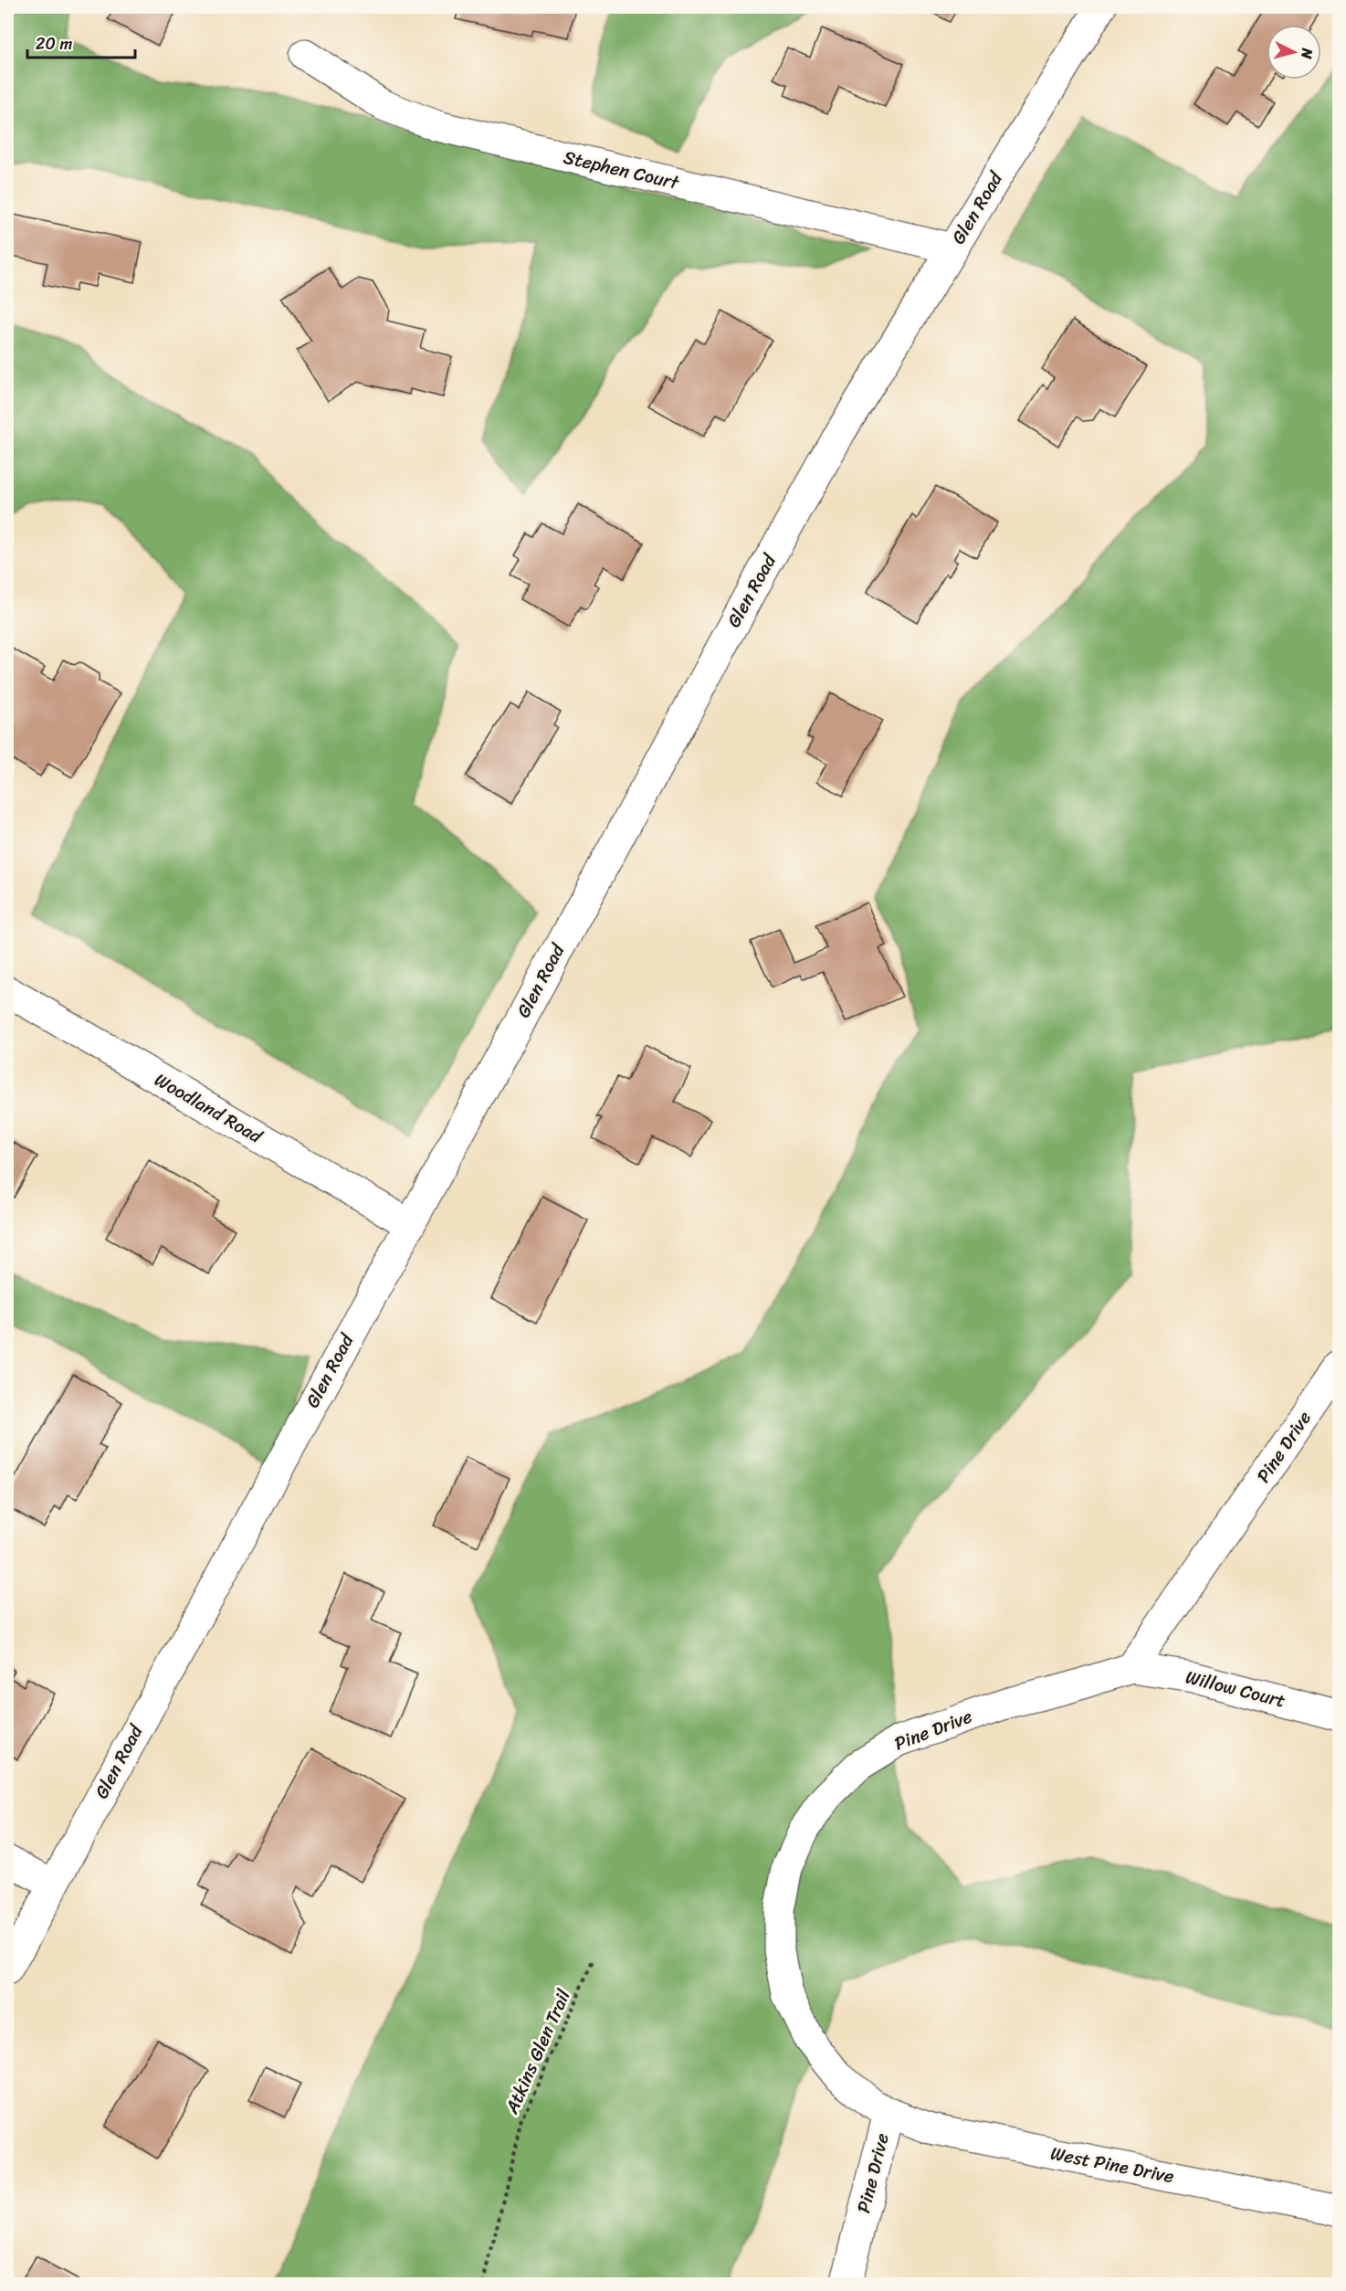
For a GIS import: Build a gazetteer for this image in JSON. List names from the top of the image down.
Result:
{
  "streets": {
    "street": [
      "Stephen Court",
      "Glen Road",
      "Woodland Road",
      "Pine Drive",
      "Willow Court",
      "West Pine Drive"
    ],
    "path": ["Atkins Glen Trail"]
  },
  "crossings": [
    ["Stephen Court", "Glen Road"],
    ["Glen Road", "Woodland Road"],
    ["Pine Drive", "Willow Court"],
    ["Pine Drive", "West Pine Drive"]
  ],
  "scale_bar": "20 m",
  "north": "right"
}
